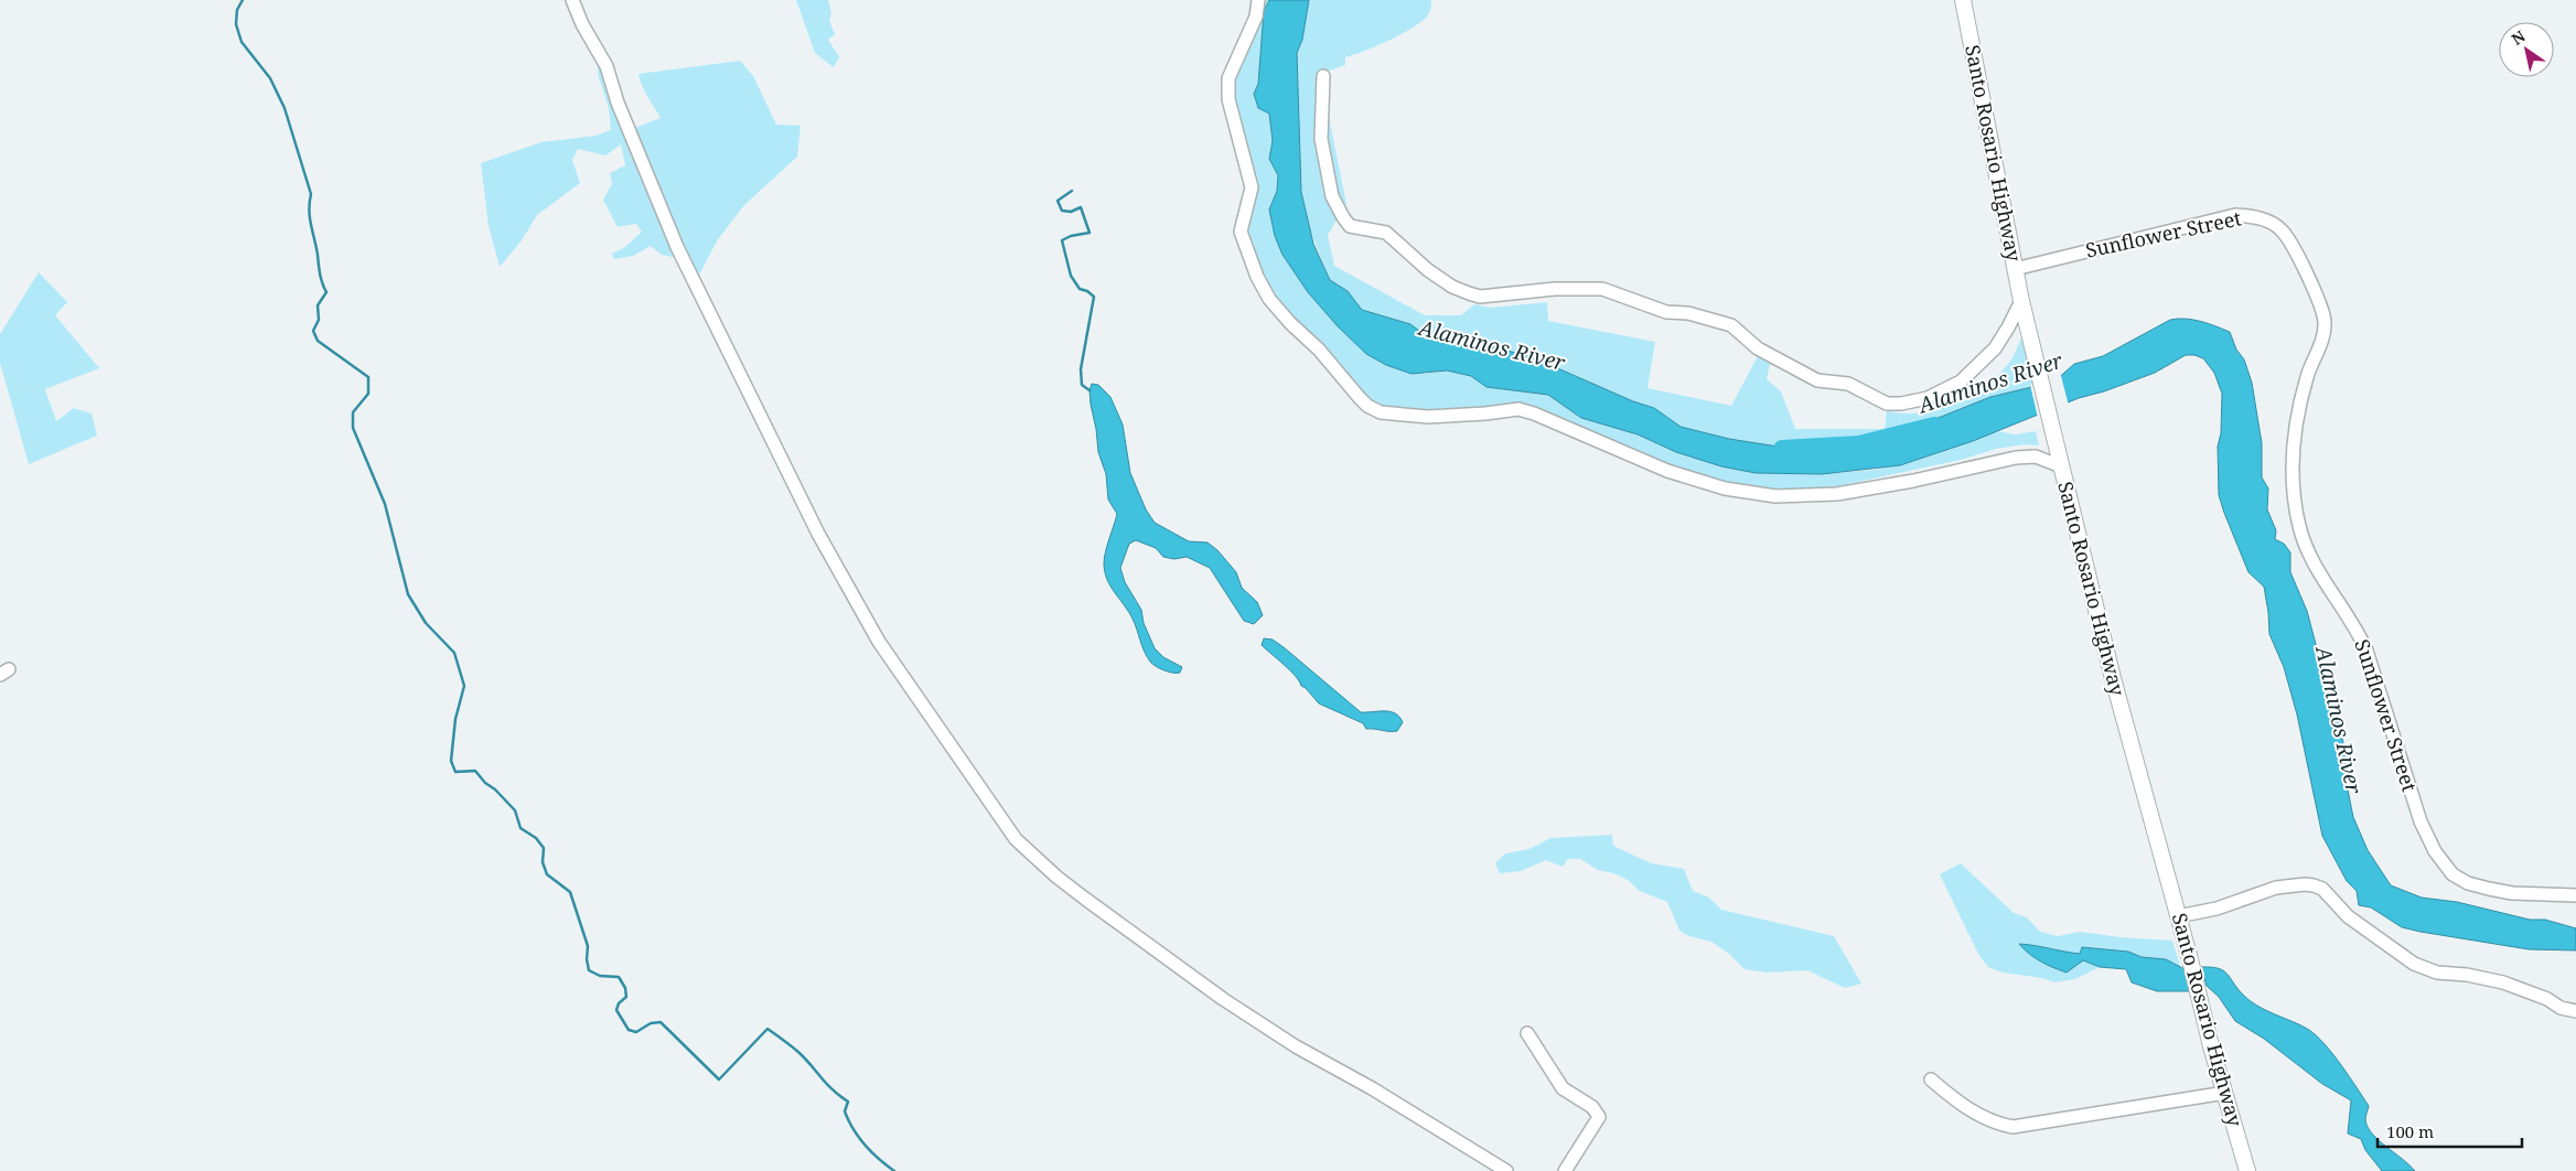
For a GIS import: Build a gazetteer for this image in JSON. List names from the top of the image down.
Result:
{
  "streets": {
    "main road": ["Santo Rosario Highway"],
    "street": ["Sunflower Street"]
  },
  "crossings": [
    ["Santo Rosario Highway", "Sunflower Street"]
  ],
  "water": ["Alaminos River"],
  "scale_bar": "100 m",
  "north": "top left"
}
